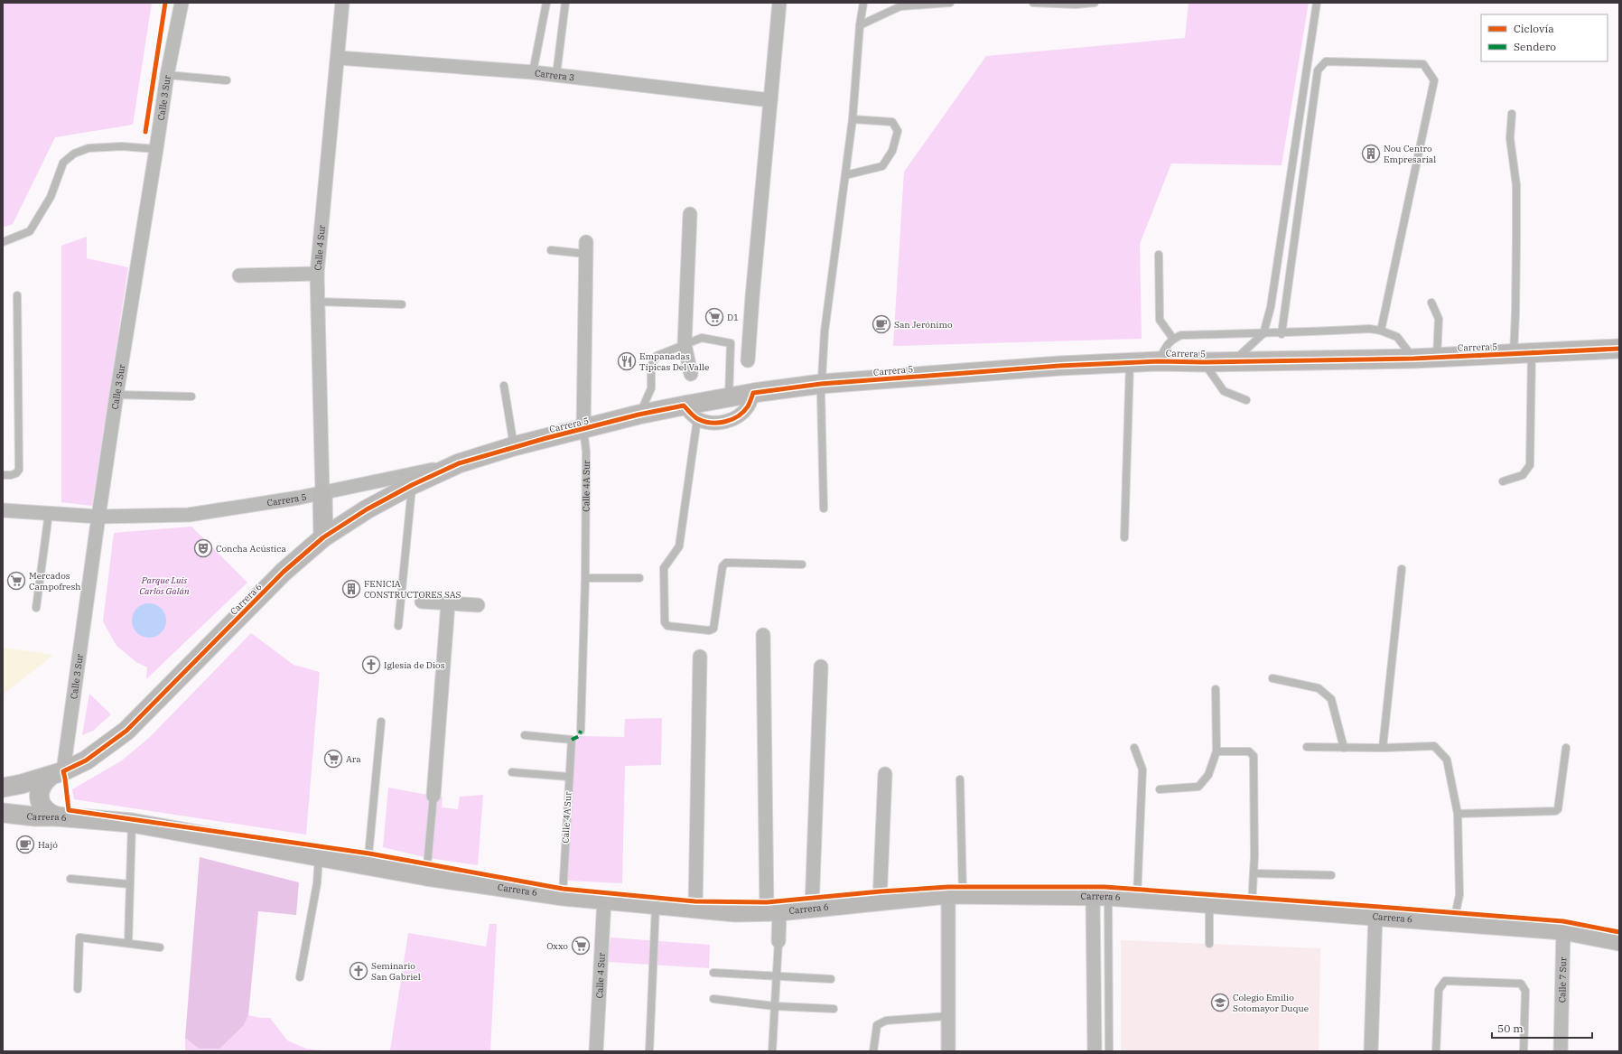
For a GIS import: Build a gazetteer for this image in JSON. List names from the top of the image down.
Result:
{
  "streets": {
    "main road": ["Carrera 5", "Carrera 6"],
    "street": [
      "Carrera 3",
      "Calle 3 Sur",
      "Calle 4 Sur",
      "Calle 4A Sur",
      "Calle 7 Sur"
    ]
  },
  "crossings": [
    ["Carrera 3", "Calle 4 Sur"],
    ["Calle 3 Sur", "Carrera 5"],
    ["Calle 3 Sur", "Carrera 6"],
    ["Calle 4 Sur", "Carrera 5"],
    ["Calle 4 Sur", "Carrera 6"],
    ["Carrera 5", "Calle 4A Sur"],
    ["Carrera 5", "Carrera 6"],
    ["Calle 4A Sur", "Carrera 6"],
    ["Carrera 6", "Calle 7 Sur"]
  ],
  "parks": ["Parque Luis Carlos Galán"],
  "places": {
    "building": ["Nou Centro Empresarial", "FENICIA CONSTRUCTORES SAS"],
    "supermarket": [
      "D1",
      "Mercados Campofresh",
      "Ara",
      "Oxxo"
    ],
    "cafe": ["San Jerónimo", "Hajó"],
    "restaurant": ["Empanadas Típicas Del Valle"],
    "theatre": ["Concha Acústica"],
    "church": ["Iglesia de Dios", "Seminario San Gabriel"],
    "school or university": ["Colegio Emilio Sotomayor Duque"]
  },
  "legend": ["Ciclovía", "Sendero"],
  "scale_bar": "50 m"
}
